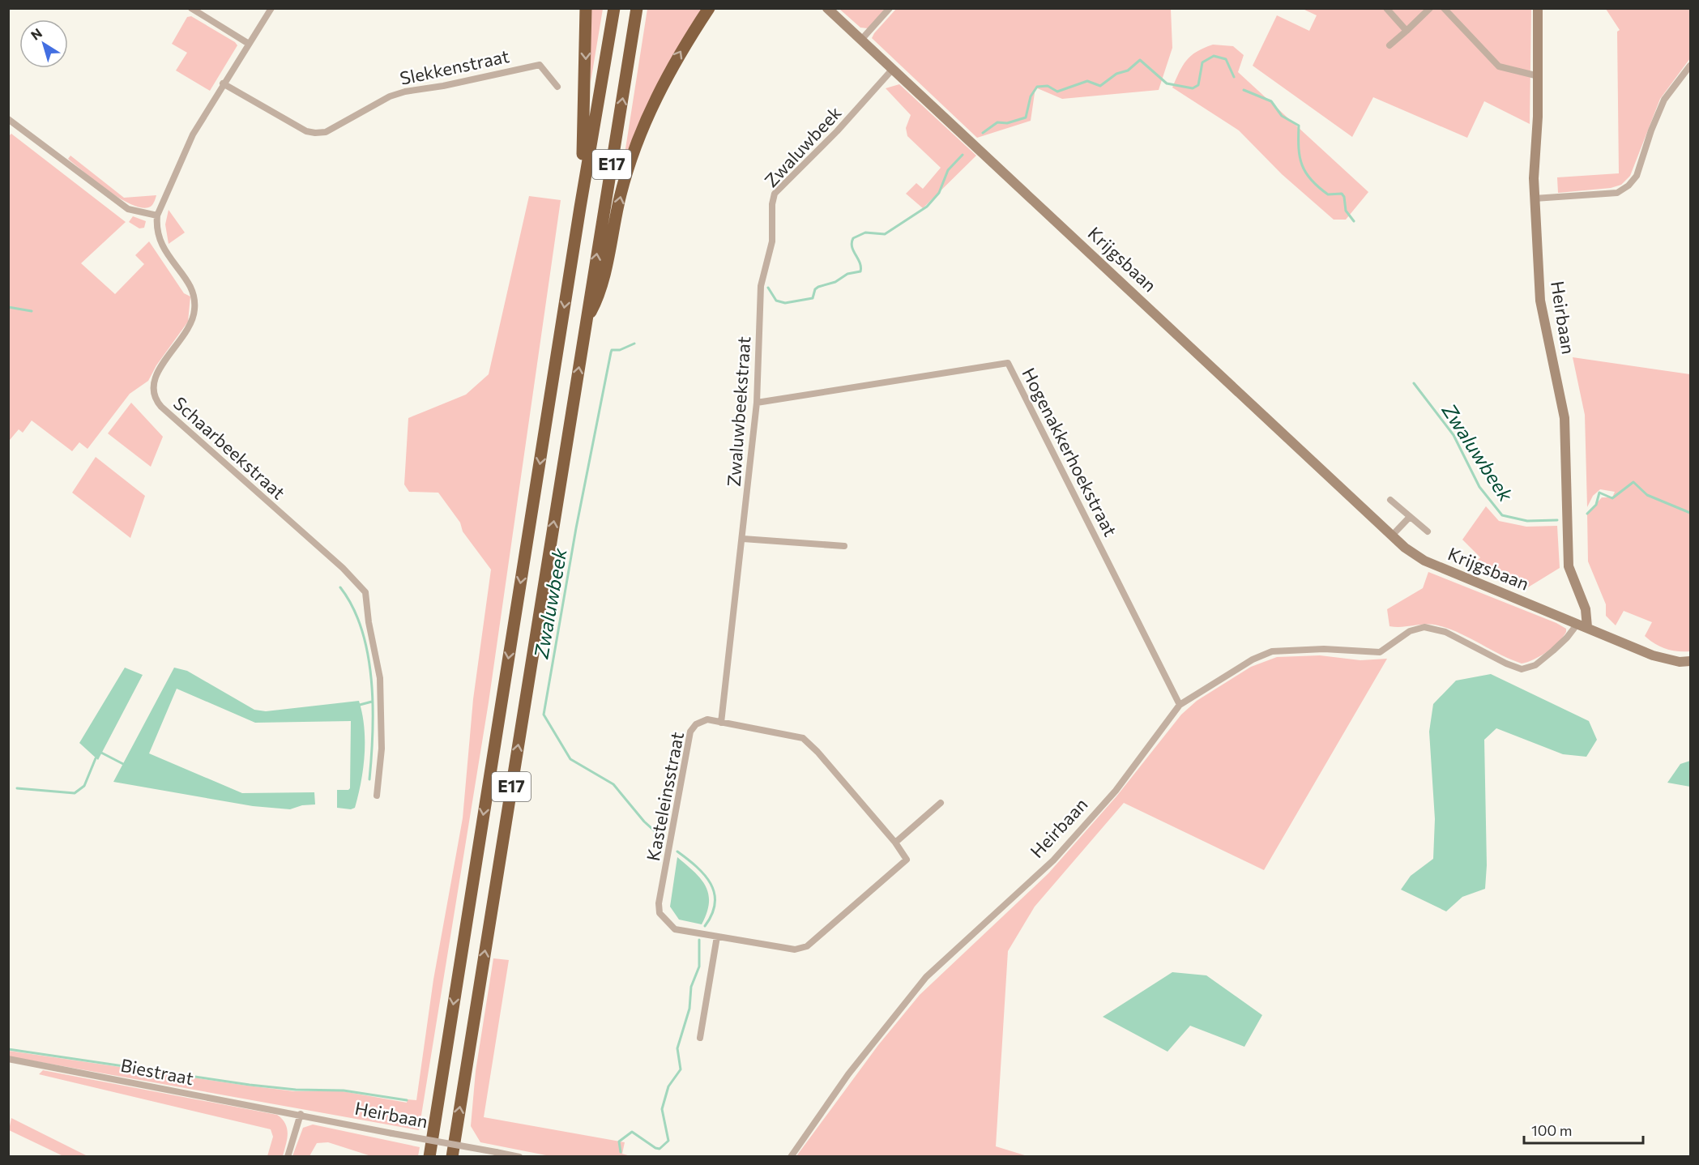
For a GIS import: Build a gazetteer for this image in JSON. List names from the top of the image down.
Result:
{
  "streets": {
    "highway": ["E17"],
    "main road": ["Krijgsbaan", "Heirbaan"],
    "street": [
      "Slekkenstraat",
      "Zwaluwbeek",
      "Zwaluwbeekstraat",
      "Schaarbeekstraat",
      "Hogenakkerhoekstraat",
      "Kasteleinsstraat",
      "Biestraat"
    ]
  },
  "crossings": [
    ["Slekkenstraat", "Schaarbeekstraat"],
    ["Zwaluwbeek", "Krijgsbaan"],
    ["Zwaluwbeek", "Zwaluwbeekstraat"],
    ["Krijgsbaan", "Heirbaan"],
    ["Heirbaan", "Hogenakkerhoekstraat"],
    ["Heirbaan", "Biestraat"],
    ["Zwaluwbeekstraat", "Hogenakkerhoekstraat"],
    ["Zwaluwbeekstraat", "Kasteleinsstraat"]
  ],
  "water": ["Zwaluwbeek"],
  "scale_bar": "100 m",
  "north": "top left"
}
